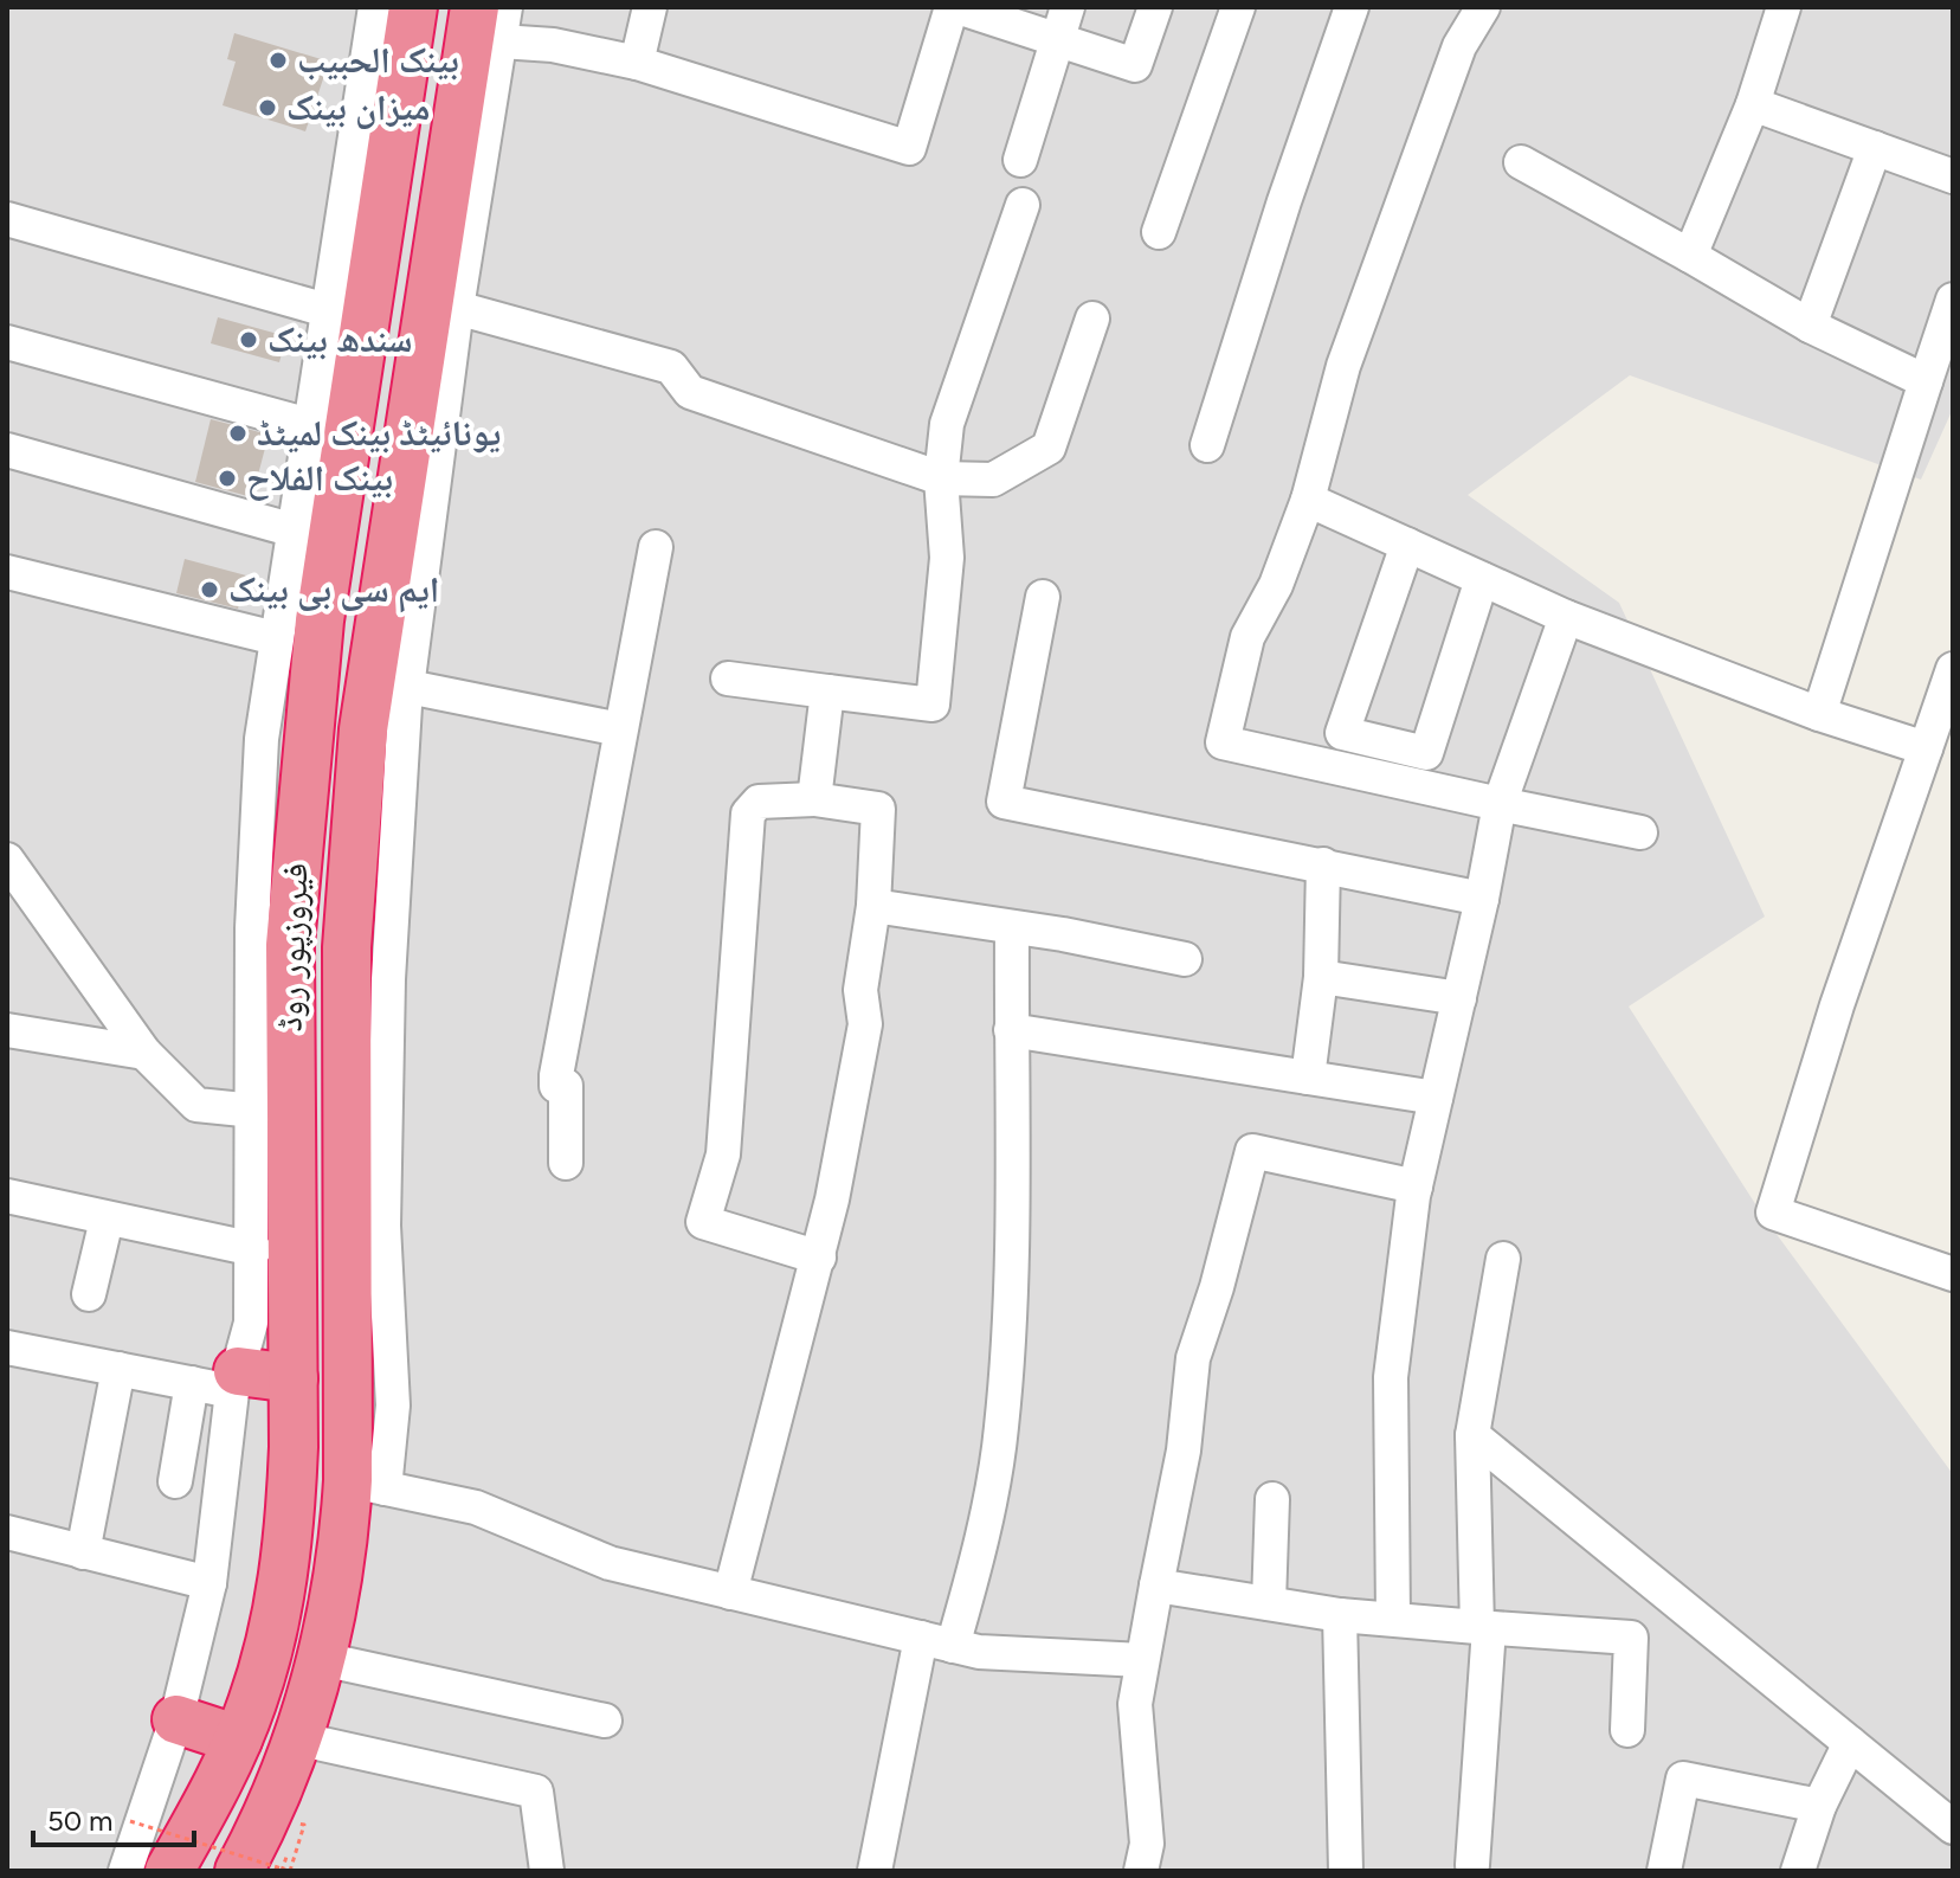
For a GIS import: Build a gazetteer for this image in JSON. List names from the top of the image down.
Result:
{
  "streets": {
    "highway": ["فیروزپور روڈ"]
  },
  "places": [
    "بينک الحبيب",
    "میزان بینک",
    "سندھ بینک",
    "یونائیٹڈ بینک لمیٹڈ",
    "بینک الفلاح",
    "ایم سی بی بینک"
  ],
  "scale_bar": "50 m"
}
